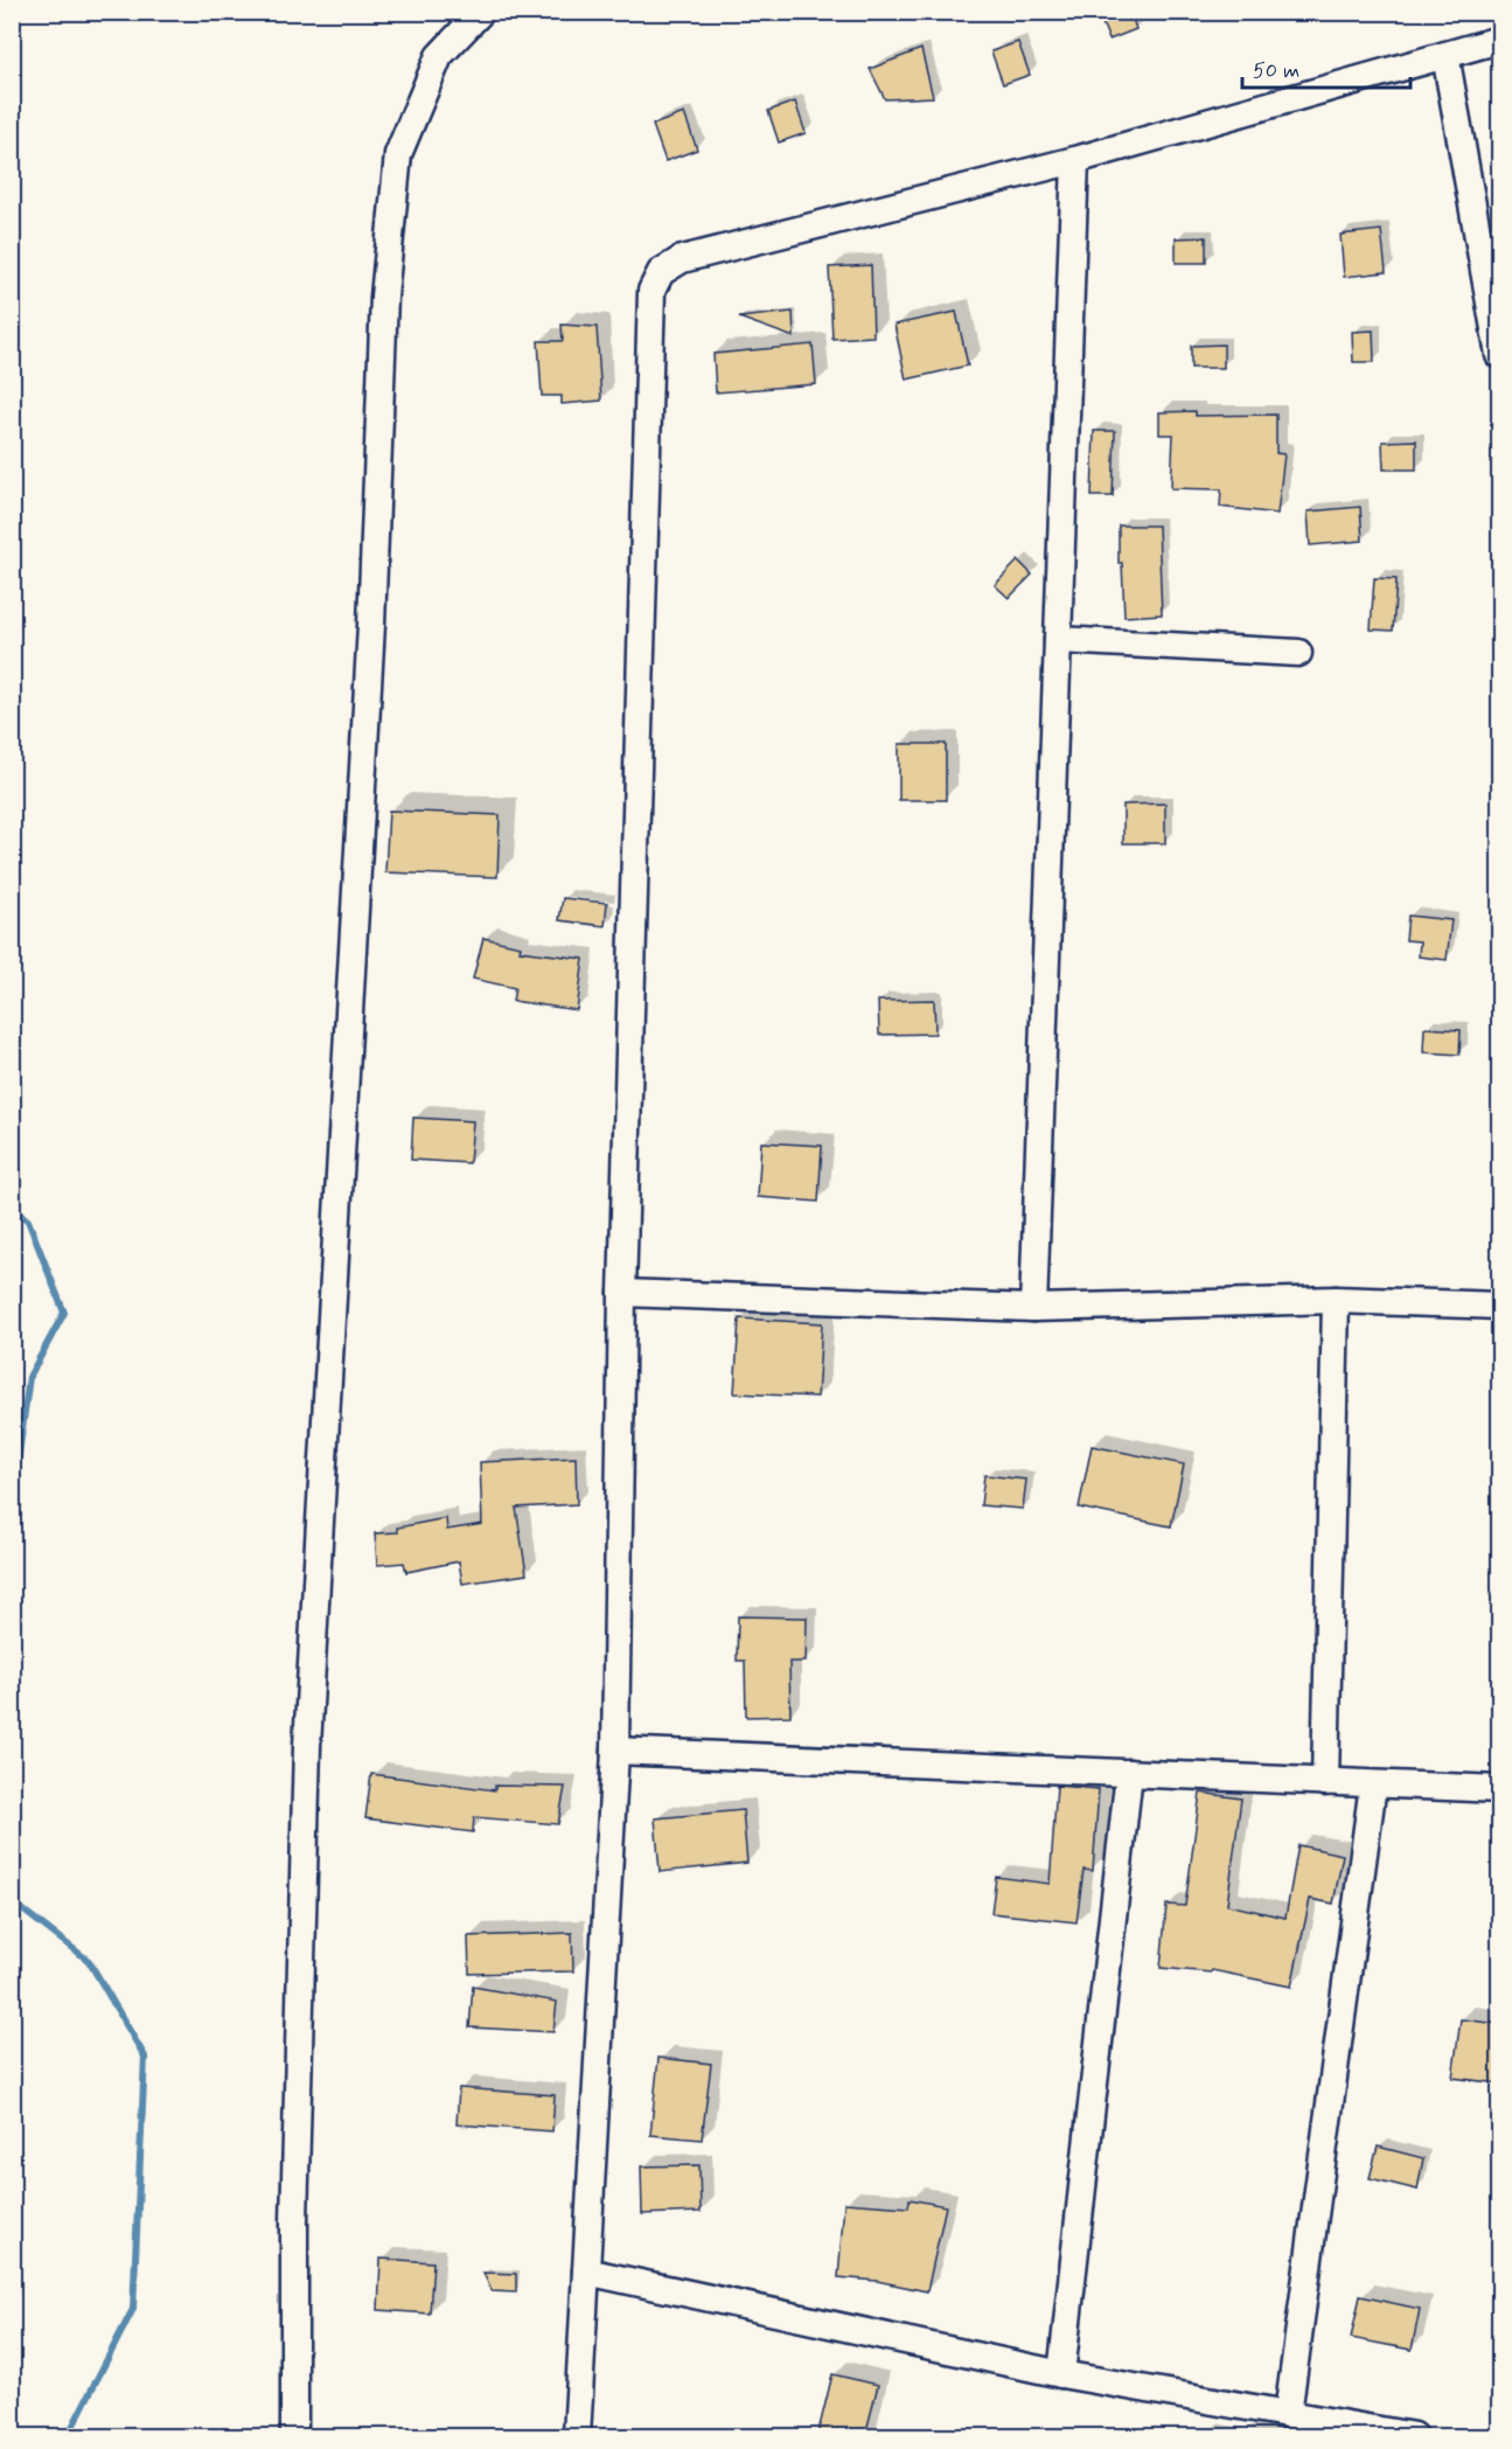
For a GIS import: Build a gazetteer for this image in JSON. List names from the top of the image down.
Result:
{
  "scale_bar": "50 m"
}
